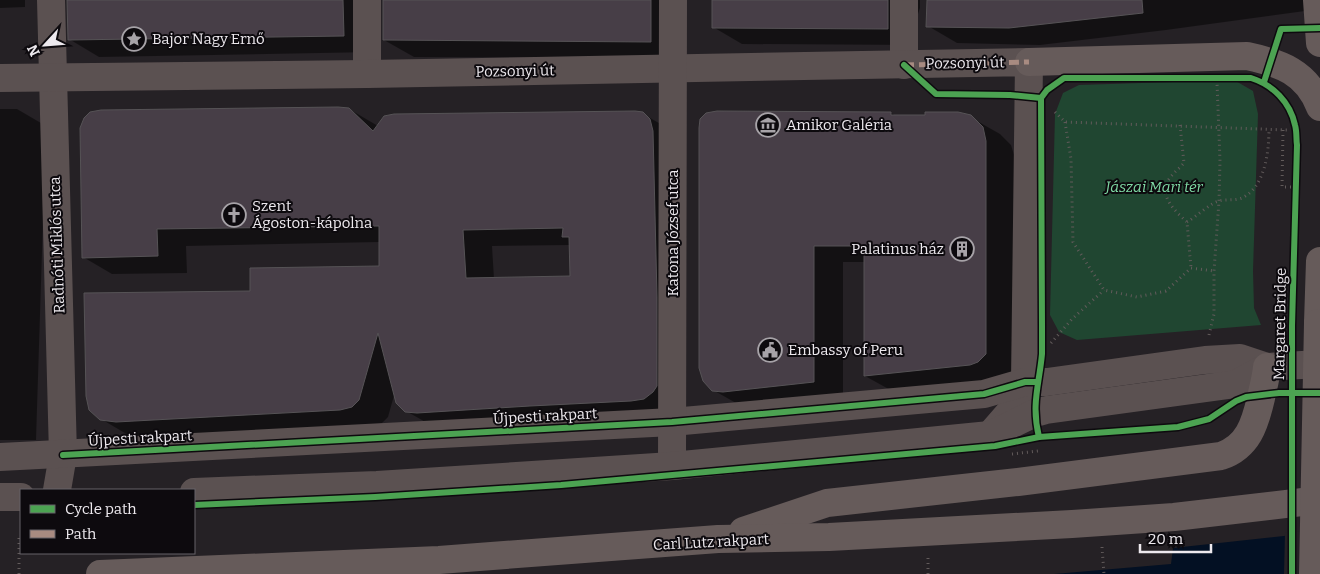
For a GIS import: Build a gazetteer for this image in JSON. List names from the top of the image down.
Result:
{
  "streets": {
    "main road": ["Carl Lutz rakpart"],
    "street": [
      "Pozsonyi út",
      "Katona József utca",
      "Radnóti Miklós utca",
      "Újpesti rakpart"
    ],
    "cycle path": ["Margaret Bridge"]
  },
  "crossings": [
    ["Pozsonyi út", "Katona József utca"],
    ["Pozsonyi út", "Radnóti Miklós utca"],
    ["Katona József utca", "Újpesti rakpart"],
    ["Radnóti Miklós utca", "Újpesti rakpart"]
  ],
  "parks": ["Jászai Mari tér"],
  "places": {
    "place": ["Bajor Nagy Ernő"],
    "museum": ["Amikor Galéria"],
    "church": ["Szent Ágoston-kápolna"],
    "building": ["Palatinus ház"],
    "public building": ["Embassy of Peru"]
  },
  "legend": ["Cycle path", "Path"],
  "scale_bar": "20 m",
  "north": "bottom left"
}
